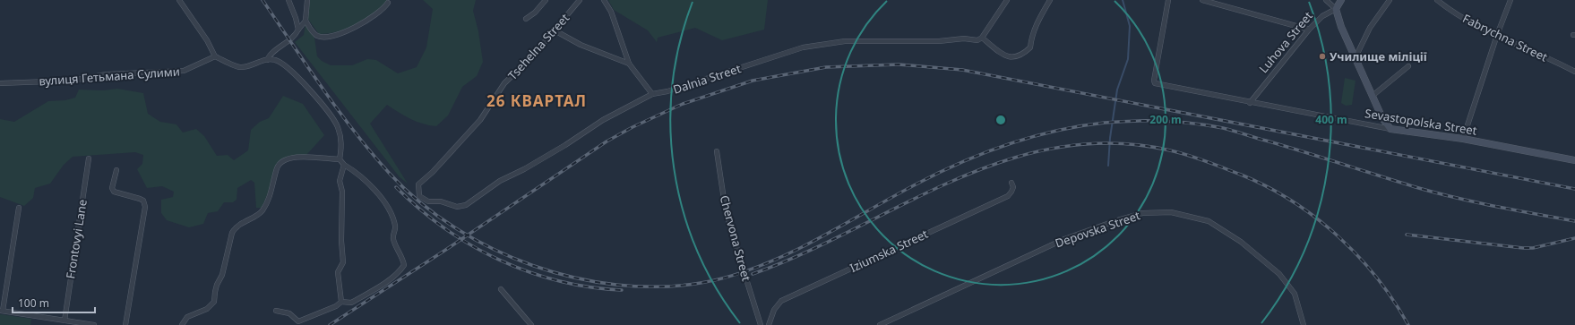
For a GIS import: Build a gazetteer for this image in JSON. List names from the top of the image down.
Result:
{
  "streets": {
    "street": [
      "Fabrychna Street",
      "Luhova Street",
      "Tsehelna Street",
      "вулиця Гетьмана Сулими",
      "Dalnia Street",
      "Sevastopolska Street",
      "Depovska Street",
      "Chervona Street",
      "Frontovyi Lane",
      "Iziumska Street"
    ]
  },
  "crossings": [
    ["Luhova Street", "Sevastopolska Street"],
    ["Tsehelna Street", "Dalnia Street"]
  ],
  "districts": ["26 КВАРТАЛ"],
  "places": ["Училище міліції"],
  "scale_bar": "100 m",
  "rings": ["200 m", "400 m"]
}
